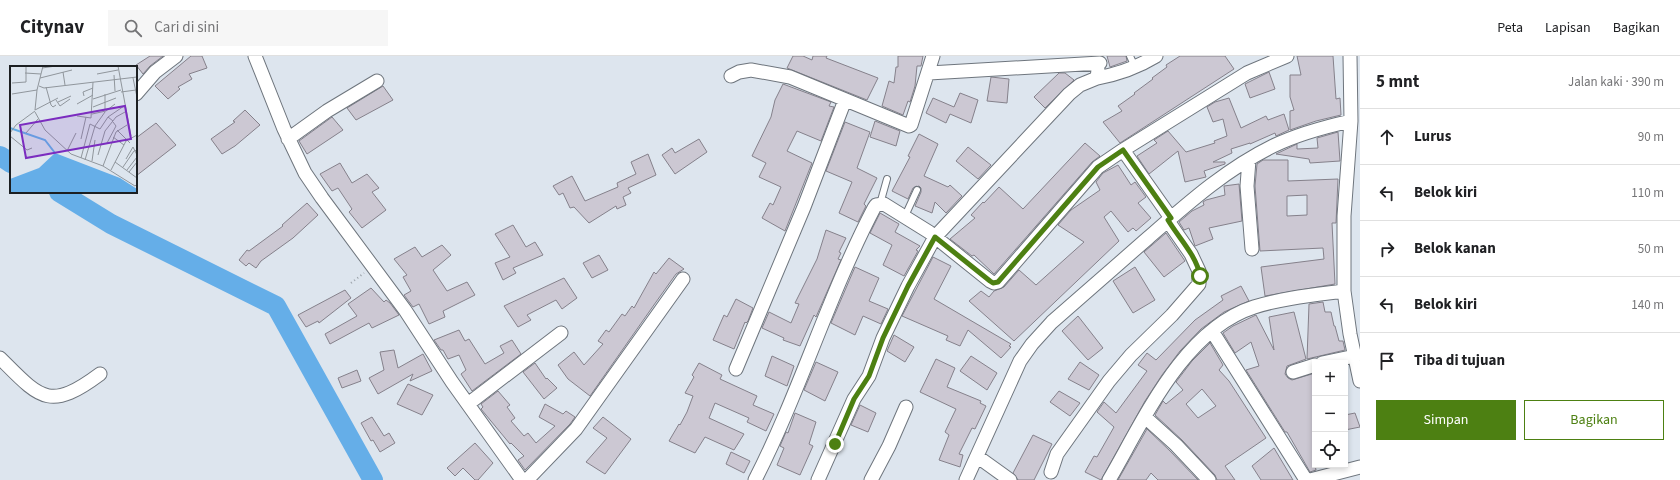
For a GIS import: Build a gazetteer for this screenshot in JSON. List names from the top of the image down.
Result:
{
  "page": {
    "header": "Citynav",
    "search": "Cari di sini",
    "nav": ["Peta", "Lapisan", "Bagikan"],
    "heading": ["5 mnt", "Jalan kaki · 390 m"],
    "list": [
      ["Lurus", "90 m"],
      ["Belok kiri", "110 m"],
      ["Belok kanan", "50 m"],
      ["Belok kiri", "140 m"],
      "Tiba di tujuan"
    ],
    "map_buttons": ["+", "−"],
    "buttons": ["Simpan", "Bagikan"]
  }
}
